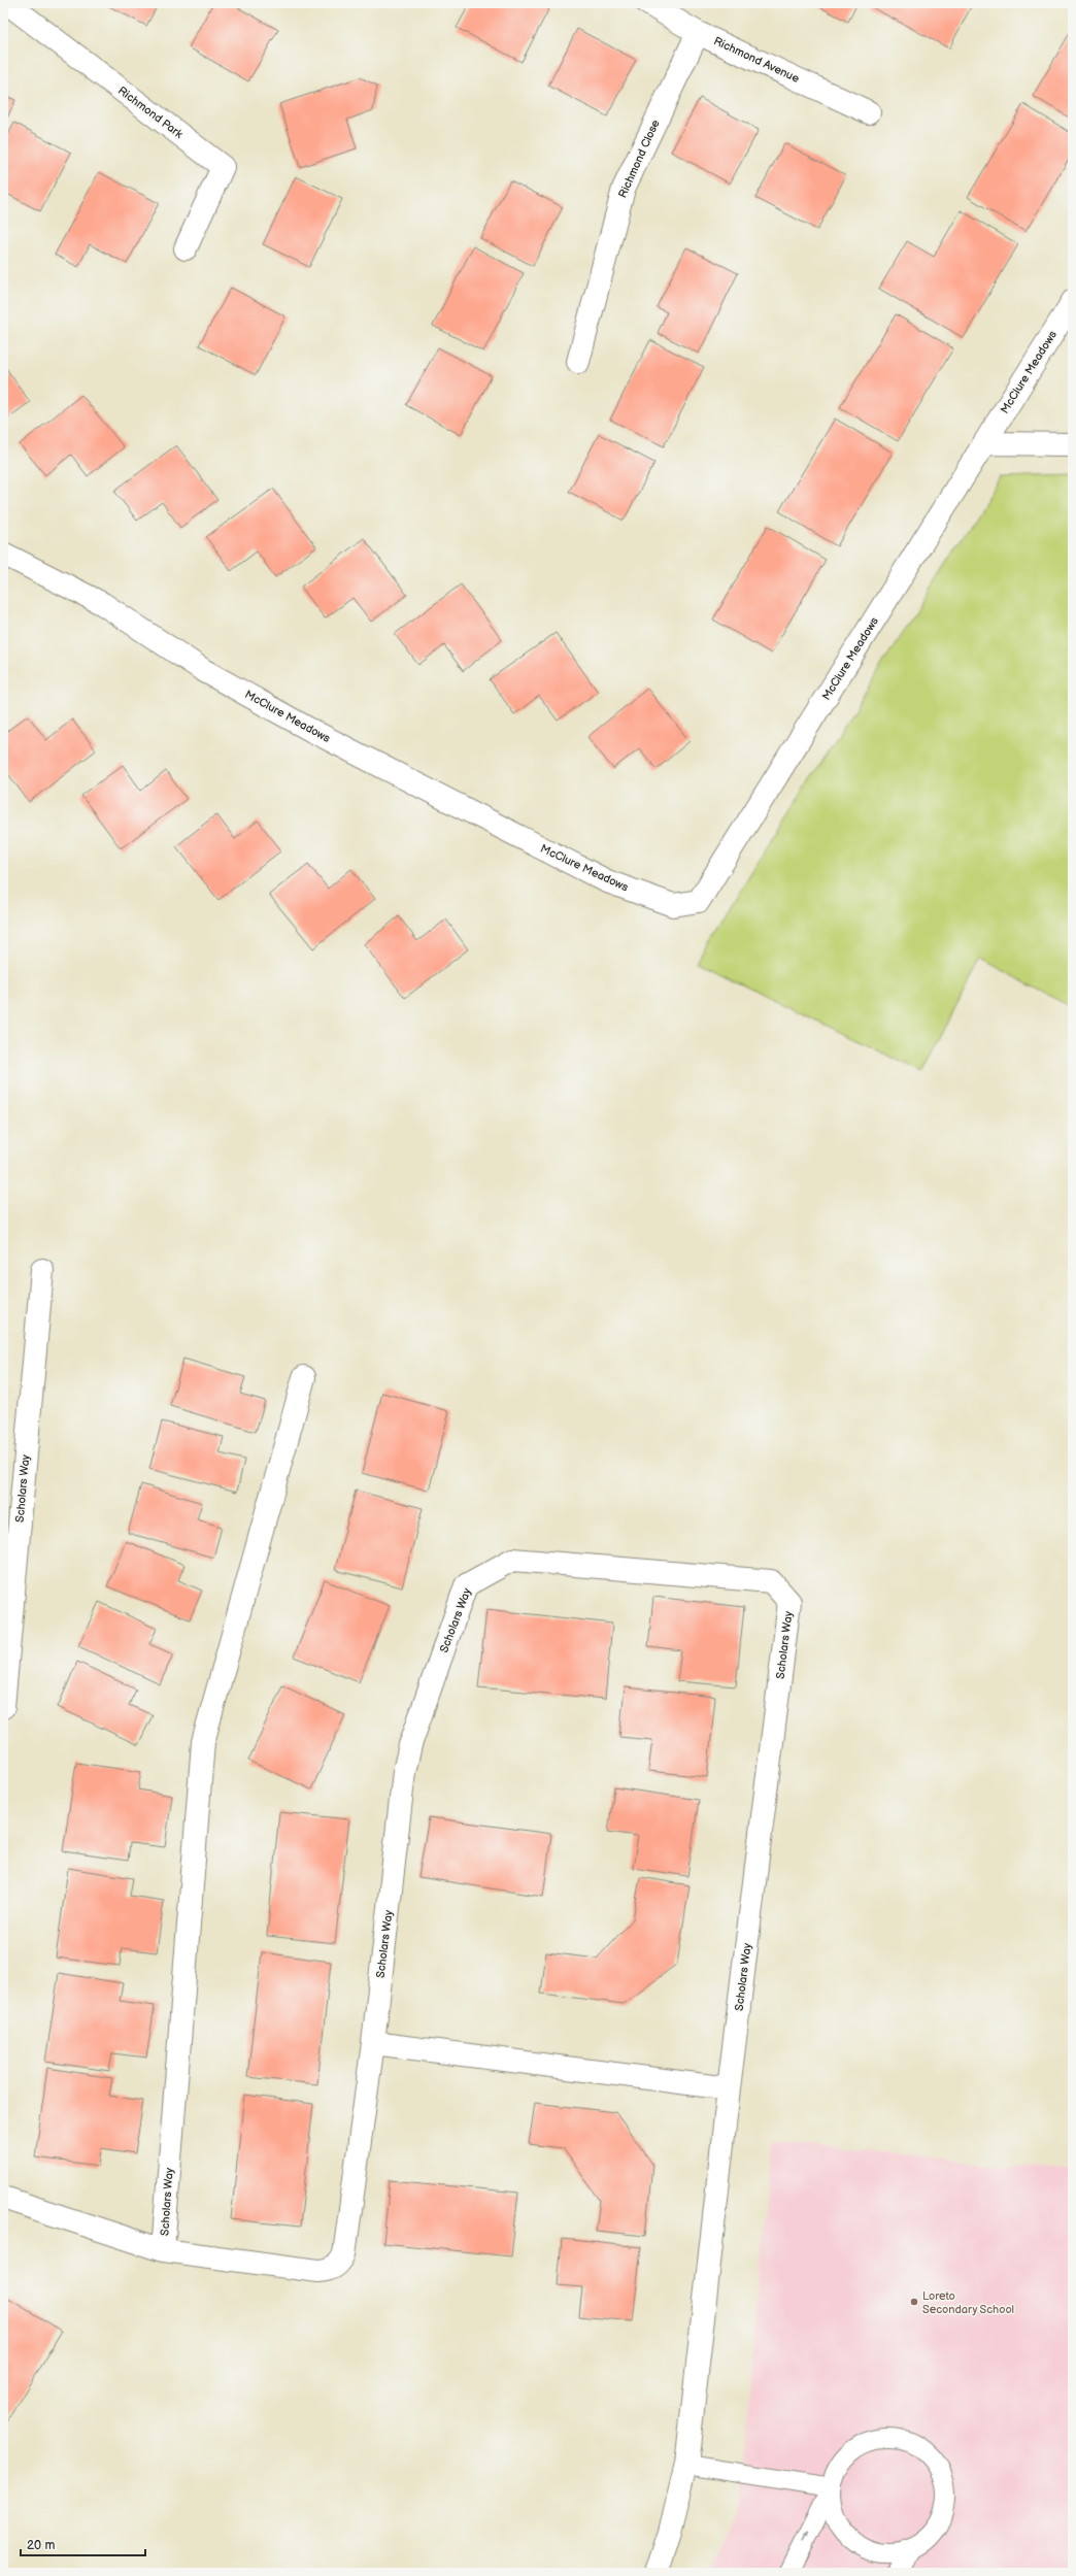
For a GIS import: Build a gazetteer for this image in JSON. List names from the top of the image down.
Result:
{
  "streets": {
    "street": [
      "Richmond Avenue",
      "Richmond Park",
      "Richmond Close",
      "McClure Meadows",
      "Scholars Way"
    ]
  },
  "crossings": [
    ["Richmond Avenue", "Richmond Close"]
  ],
  "places": ["Loreto Secondary School"],
  "scale_bar": "20 m"
}
